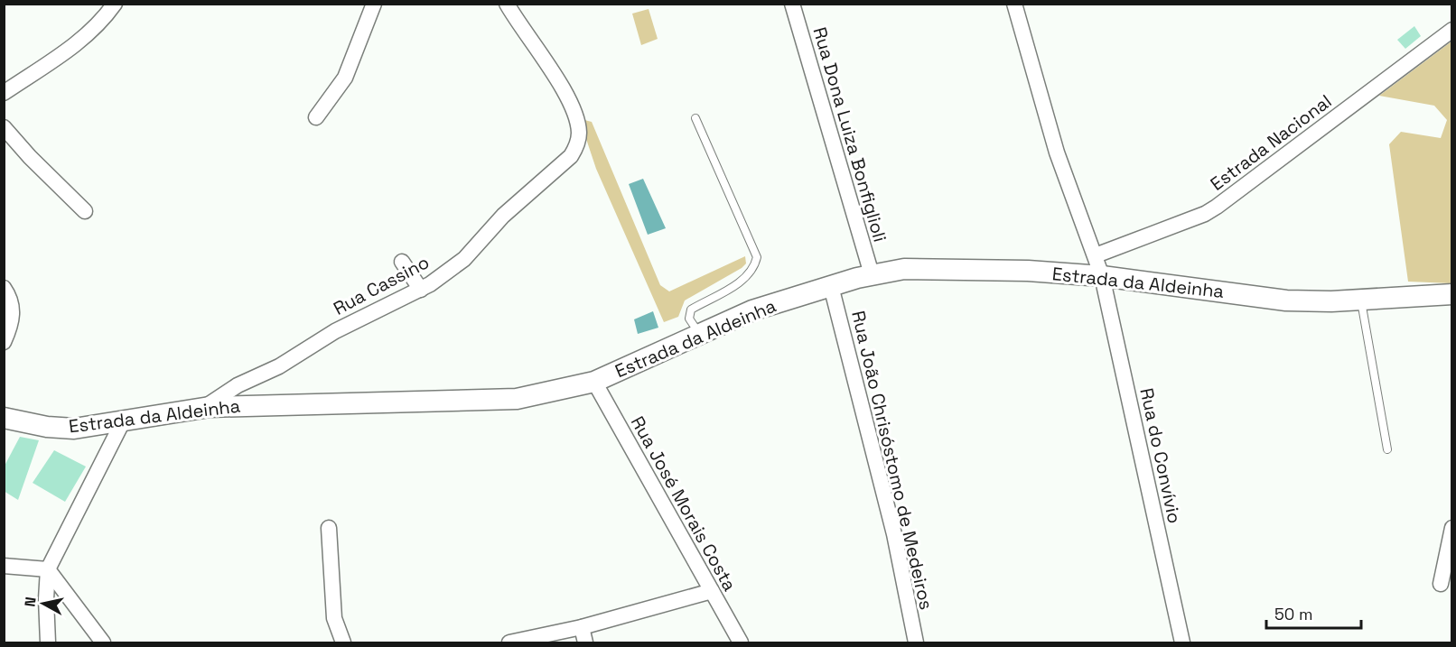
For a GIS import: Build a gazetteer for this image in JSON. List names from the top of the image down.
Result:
{
  "streets": {
    "street": [
      "Rua Dona Luiza Bonfiglioli",
      "Estrada Nacional",
      "Estrada da Aldeinha",
      "Rua Cassino",
      "Rua do Convívio",
      "Rua João Chrisóstomo de Medeiros",
      "Rua José Morais Costa"
    ]
  },
  "crossings": [
    ["Rua Dona Luiza Bonfiglioli", "Estrada da Aldeinha"],
    ["Estrada Nacional", "Rua do Convívio"],
    ["Estrada da Aldeinha", "Rua Cassino"],
    ["Estrada da Aldeinha", "Rua do Convívio"],
    ["Estrada da Aldeinha", "Rua João Chrisóstomo de Medeiros"],
    ["Estrada da Aldeinha", "Rua José Morais Costa"]
  ],
  "scale_bar": "50 m",
  "north": "left"
}
